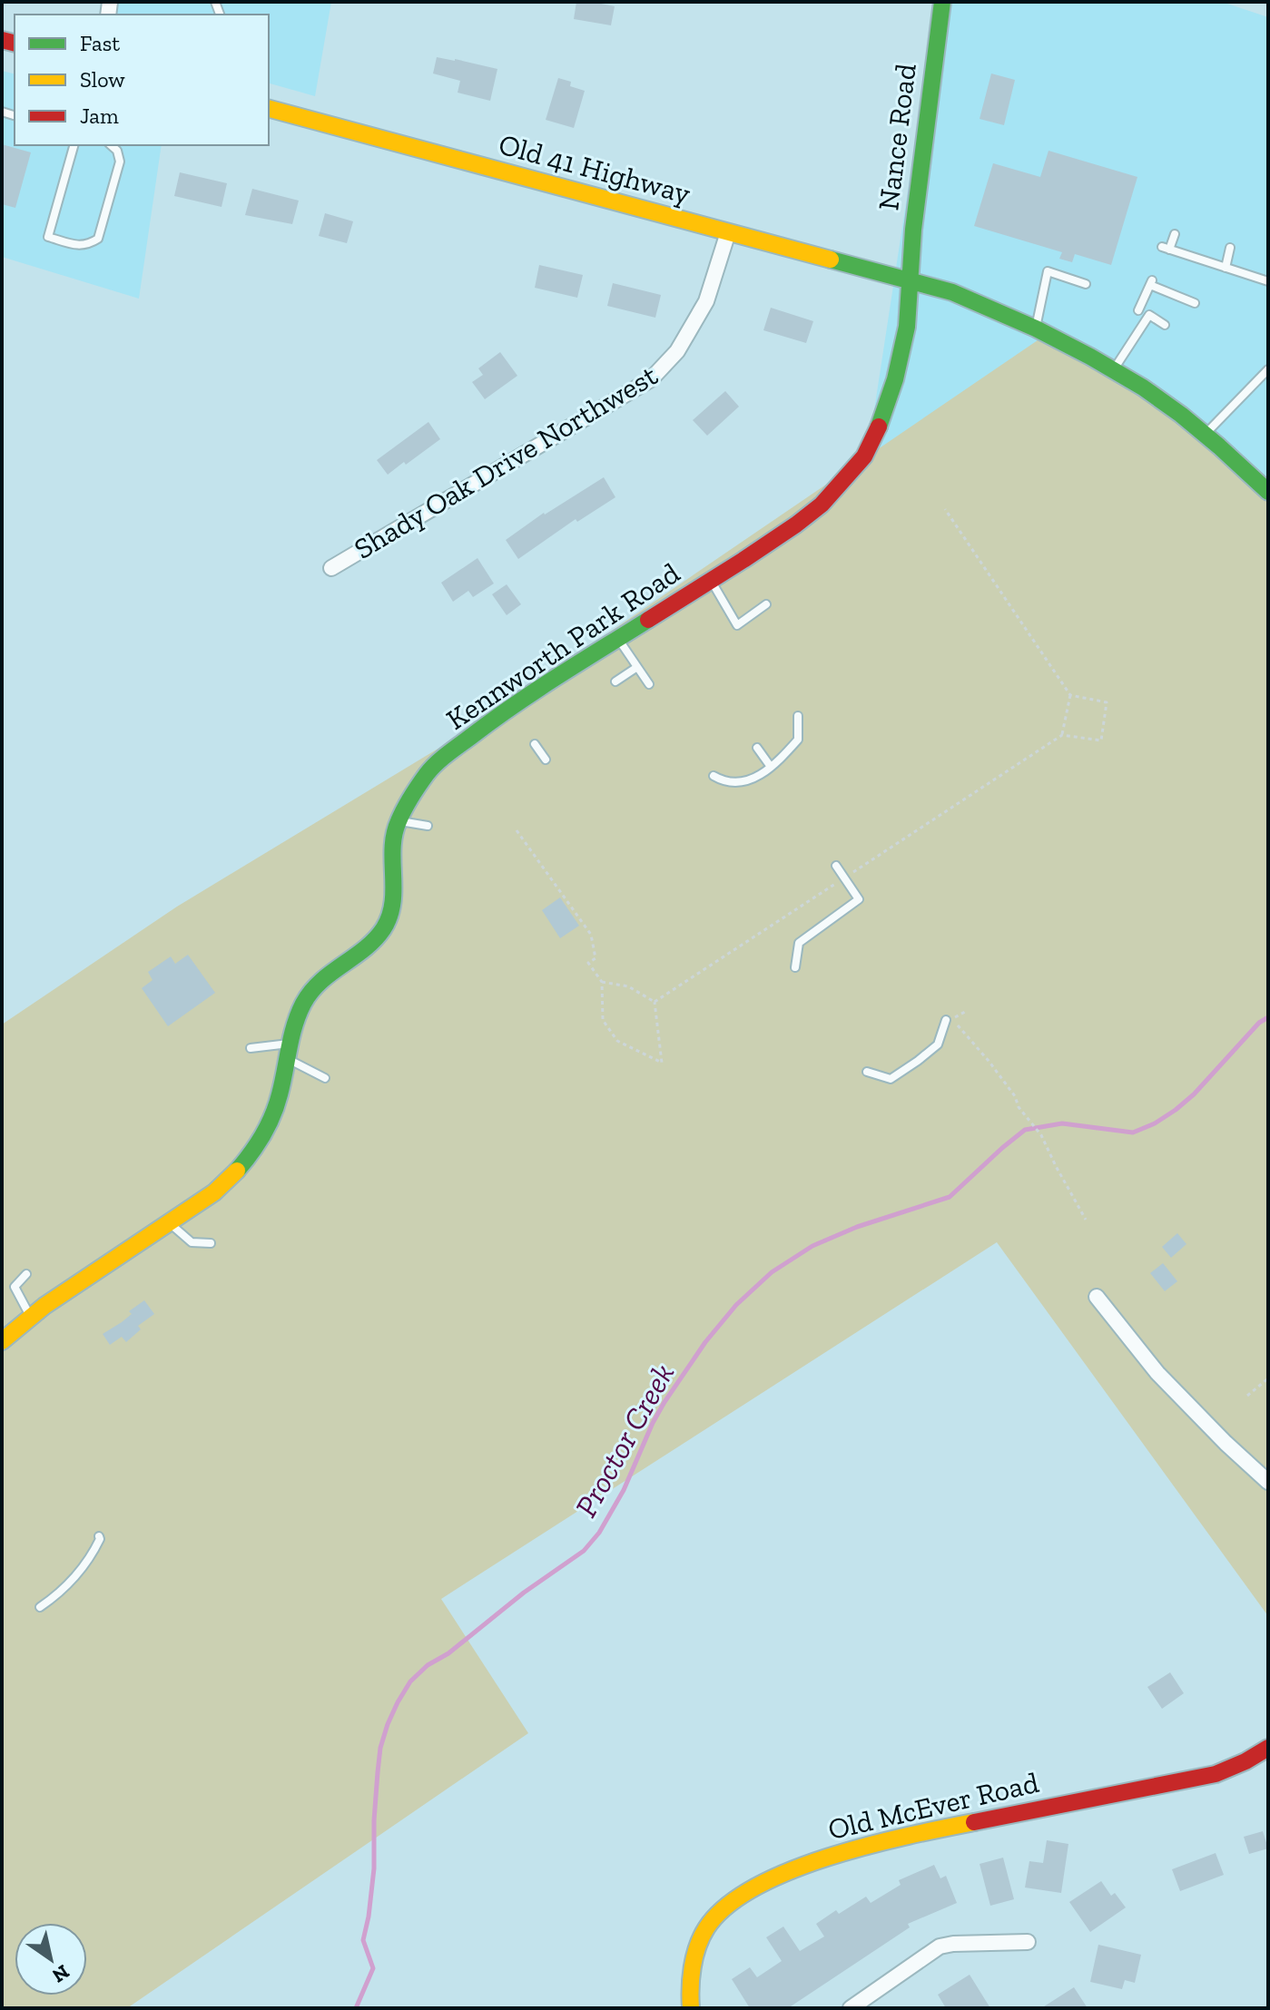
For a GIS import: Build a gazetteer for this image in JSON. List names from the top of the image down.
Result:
{
  "streets": {
    "street": [
      "Nance Road",
      "Old 41 Highway",
      "Shady Oak Drive Northwest",
      "Kennworth Park Road",
      "Old McEver Road"
    ]
  },
  "crossings": [
    ["Nance Road", "Old 41 Highway"],
    ["Nance Road", "Kennworth Park Road"],
    ["Old 41 Highway", "Shady Oak Drive Northwest"],
    ["Old 41 Highway", "Kennworth Park Road"]
  ],
  "water": ["Proctor Creek"],
  "legend": ["Fast", "Slow", "Jam"],
  "north": "bottom right"
}
